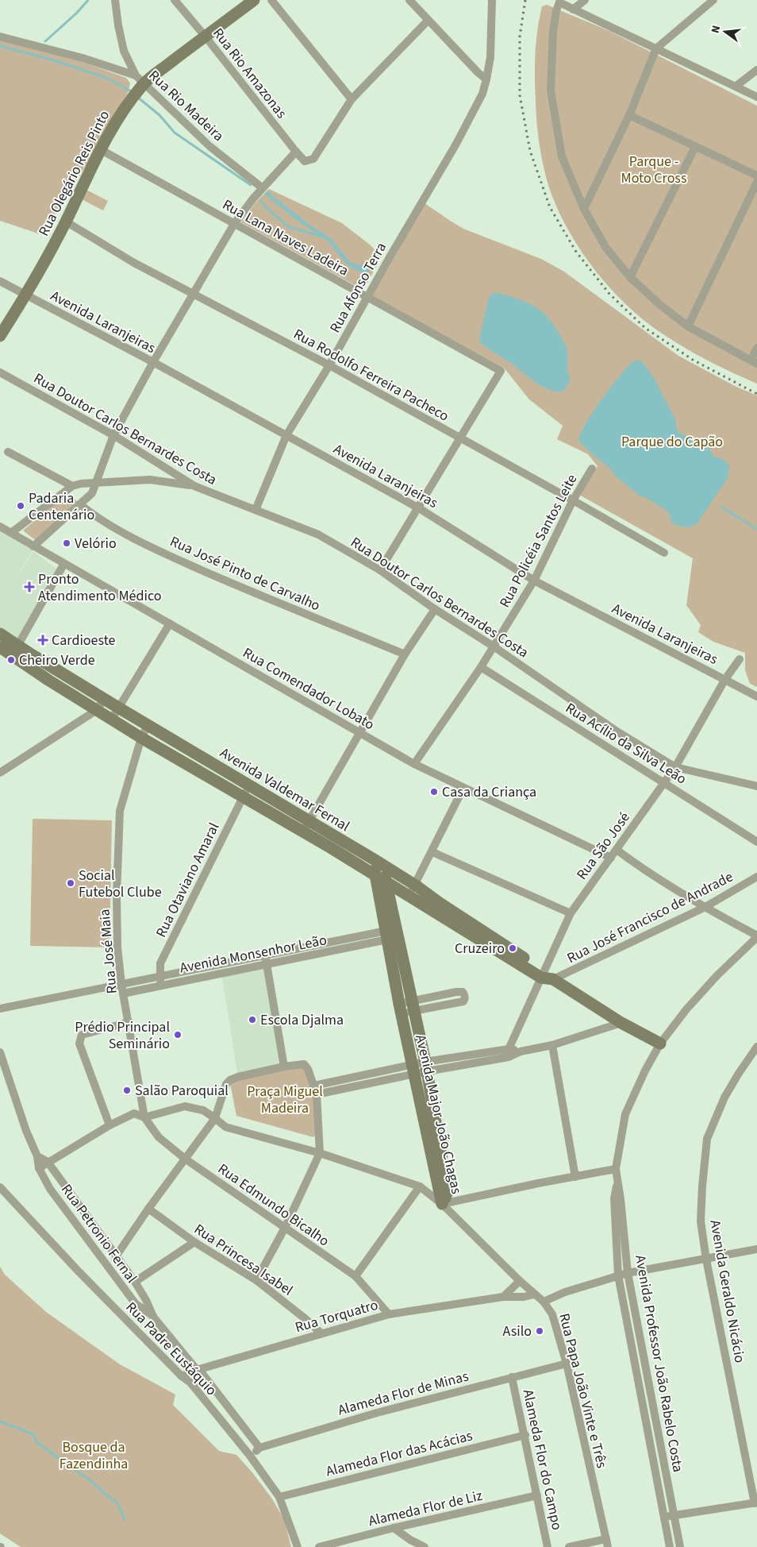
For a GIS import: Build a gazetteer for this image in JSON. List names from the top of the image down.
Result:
{
  "streets": {
    "street": [
      "Rua Rio Amazonas",
      "Rua Rio Madeira",
      "Rua Olegário Reis Pinto",
      "Rua Lana Naves Ladeira",
      "Rua Afonso Terra",
      "Avenida Laranjeiras",
      "Rua Rodolfo Ferreira Pacheco",
      "Rua Doutor Carlos Bernardes Costa",
      "Rua Policéia Santos Leite",
      "Rua José Pinto de Carvalho",
      "Rua Comendador Lobato",
      "Rua Acílio da Silva Leão",
      "Avenida Valdemar Fernal",
      "Rua São José",
      "Rua Otaviano Amaral",
      "Rua José Francisco de Andrade",
      "Rua José Maia",
      "Avenida Monsenhor Leão",
      "Avenida Major João Chagas",
      "Rua Edmundo Bicalho",
      "Rua Petronio Fernal",
      "Rua Princesa Isabel",
      "Avenida Geraldo Nicácio",
      "Rua Torquatro",
      "Rua Padre Eustáquio",
      "Avenida Professor João Rabelo Costa",
      "Rua Papa João Vinte e Três",
      "Alameda Flor de Minas",
      "Alameda Flor das Acácias",
      "Alameda Flor do Campo",
      "Alameda Flor de Liz"
    ]
  },
  "crossings": [
    ["Rua Rio Amazonas", "Rua Olegário Reis Pinto"],
    ["Rua Rio Madeira", "Rua Olegário Reis Pinto"],
    ["Rua Olegário Reis Pinto", "Rua Lana Naves Ladeira"],
    ["Rua Olegário Reis Pinto", "Avenida Laranjeiras"],
    ["Rua Olegário Reis Pinto", "Rua Rodolfo Ferreira Pacheco"],
    ["Rua Lana Naves Ladeira", "Rua Afonso Terra"],
    ["Rua Lana Naves Ladeira", "Rua Rodolfo Ferreira Pacheco"],
    ["Rua Afonso Terra", "Avenida Laranjeiras"],
    ["Rua Afonso Terra", "Rua Rodolfo Ferreira Pacheco"],
    ["Rua Afonso Terra", "Rua Doutor Carlos Bernardes Costa"],
    ["Avenida Laranjeiras", "Rua Policéia Santos Leite"],
    ["Avenida Laranjeiras", "Rua São José"],
    ["Rua Rodolfo Ferreira Pacheco", "Rua Policéia Santos Leite"],
    ["Rua Doutor Carlos Bernardes Costa", "Rua Policéia Santos Leite"],
    ["Rua Doutor Carlos Bernardes Costa", "Rua São José"],
    ["Rua Policéia Santos Leite", "Rua Comendador Lobato"],
    ["Rua Policéia Santos Leite", "Rua Acílio da Silva Leão"],
    ["Rua Comendador Lobato", "Rua São José"],
    ["Rua Acílio da Silva Leão", "Rua São José"],
    ["Avenida Valdemar Fernal", "Rua São José"],
    ["Avenida Valdemar Fernal", "Rua Otaviano Amaral"],
    ["Avenida Valdemar Fernal", "Rua José Francisco de Andrade"],
    ["Avenida Valdemar Fernal", "Rua José Maia"],
    ["Avenida Valdemar Fernal", "Avenida Major João Chagas"],
    ["Avenida Valdemar Fernal", "Avenida Professor João Rabelo Costa"],
    ["Rua São José", "Rua José Francisco de Andrade"],
    ["Rua Otaviano Amaral", "Avenida Monsenhor Leão"],
    ["Rua José Maia", "Avenida Monsenhor Leão"],
    ["Rua José Maia", "Rua Edmundo Bicalho"],
    ["Avenida Monsenhor Leão", "Avenida Major João Chagas"],
    ["Avenida Major João Chagas", "Rua Papa João Vinte e Três"],
    ["Rua Edmundo Bicalho", "Rua Torquatro"],
    ["Rua Petronio Fernal", "Rua Torquatro"],
    ["Rua Petronio Fernal", "Alameda Flor de Minas"],
    ["Rua Princesa Isabel", "Rua Torquatro"],
    ["Rua Torquatro", "Rua Padre Eustáquio"],
    ["Rua Torquatro", "Rua Papa João Vinte e Três"],
    ["Rua Padre Eustáquio", "Alameda Flor de Minas"],
    ["Rua Padre Eustáquio", "Alameda Flor das Acácias"],
    ["Rua Papa João Vinte e Três", "Alameda Flor de Minas"],
    ["Alameda Flor de Minas", "Alameda Flor do Campo"],
    ["Alameda Flor das Acácias", "Alameda Flor do Campo"],
    ["Alameda Flor do Campo", "Alameda Flor de Liz"]
  ],
  "parks": [
    "Parque - Moto Cross",
    "Parque do Capão",
    "Praça Miguel Madeira",
    "Bosque da Fazendinha"
  ],
  "places": {
    "other": [
      "Padaria Centenário",
      "Velório",
      "Cheiro Verde",
      "Casa da Criança",
      "Social Futebol Clube",
      "Cruzeiro",
      "Escola Djalma",
      "Prédio Principal Seminário",
      "Salão Paroquial",
      "Asilo"
    ],
    "health": ["Pronto Atendimento Médico", "Cardioeste"]
  },
  "north": "left"
}
